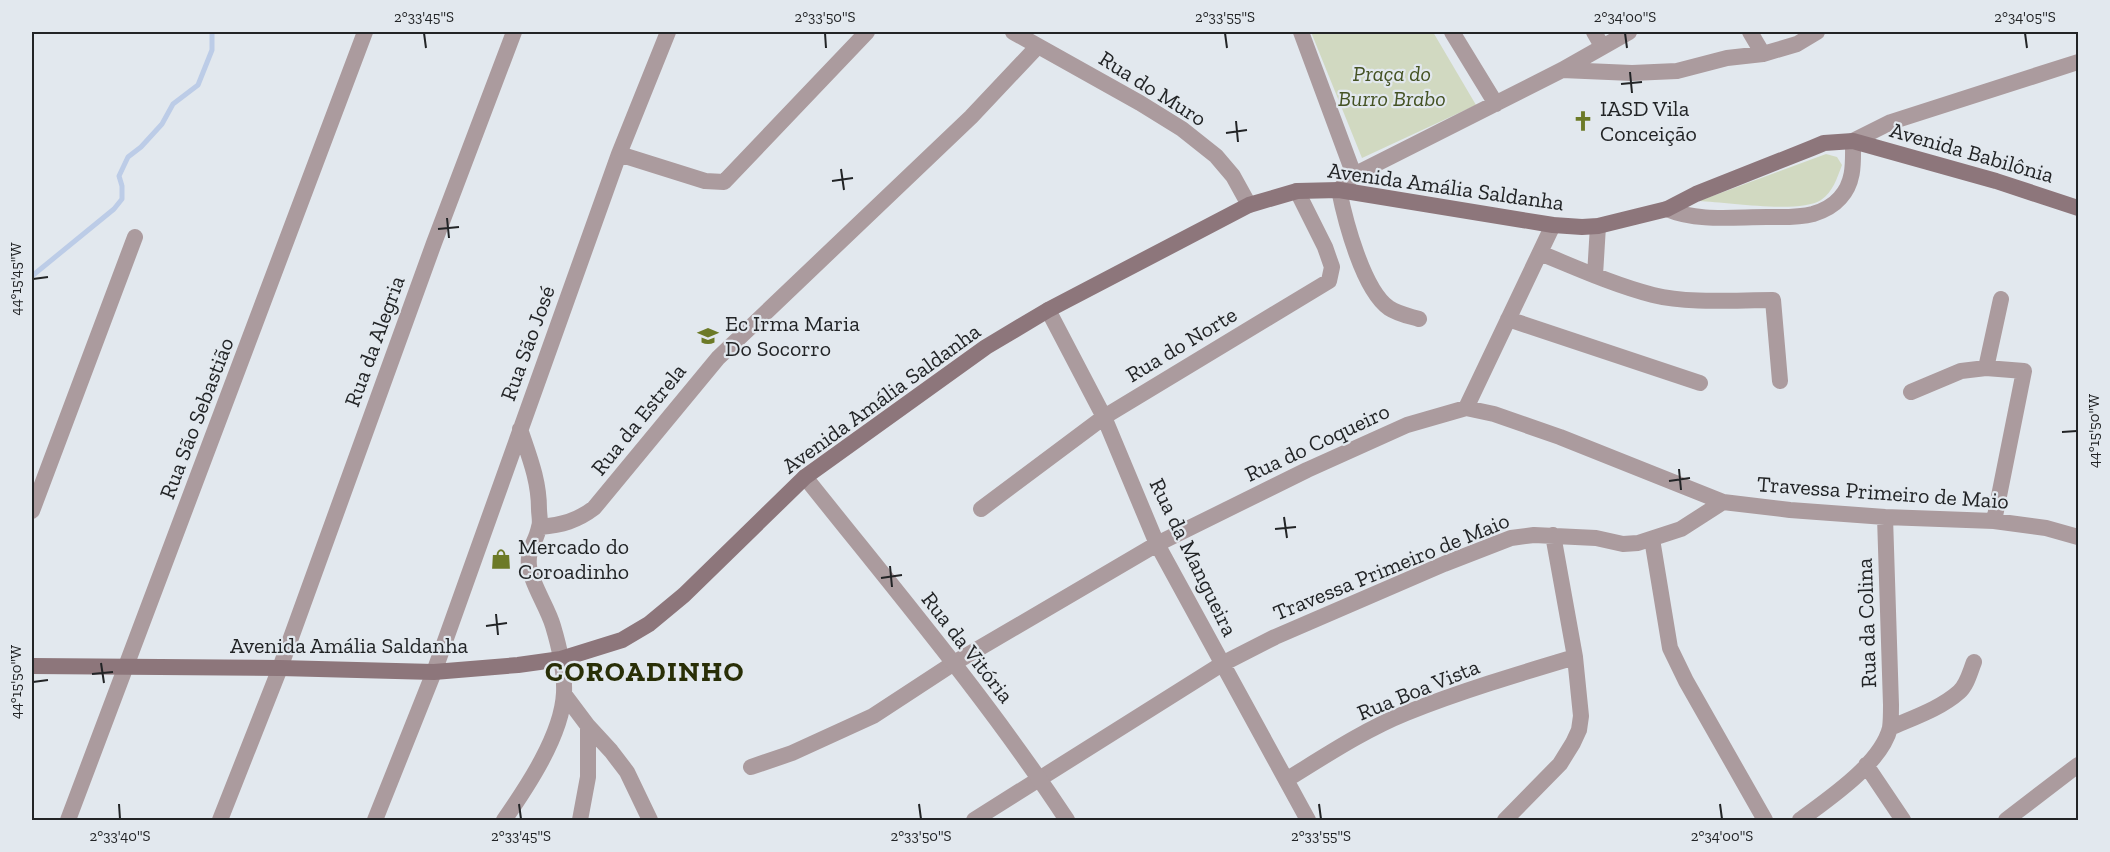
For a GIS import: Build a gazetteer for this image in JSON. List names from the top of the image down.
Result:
{
  "streets": {
    "main road": ["Avenida Babilônia", "Avenida Amália Saldanha"],
    "street": [
      "Rua do Muro",
      "Rua da Alegria",
      "Rua São José",
      "Rua do Norte",
      "Rua São Sebastião",
      "Rua da Estrela",
      "Rua do Coqueiro",
      "Travessa Primeiro de Maio",
      "Rua da Mangueira",
      "Rua da Colina",
      "Rua da Vitória",
      "Rua Boa Vista"
    ]
  },
  "crossings": [
    ["Rua do Muro", "Avenida Amália Saldanha"],
    ["Rua do Muro", "Rua da Estrela"],
    ["Avenida Babilônia", "Avenida Amália Saldanha"],
    ["Avenida Amália Saldanha", "Rua da Alegria"],
    ["Avenida Amália Saldanha", "Rua São José"],
    ["Avenida Amália Saldanha", "Rua do Norte"],
    ["Avenida Amália Saldanha", "Rua São Sebastião"],
    ["Avenida Amália Saldanha", "Rua da Mangueira"],
    ["Avenida Amália Saldanha", "Rua da Vitória"],
    ["Rua do Norte", "Rua da Mangueira"],
    ["Rua do Coqueiro", "Travessa Primeiro de Maio"],
    ["Rua do Coqueiro", "Rua da Mangueira"],
    ["Rua do Coqueiro", "Rua da Vitória"],
    ["Travessa Primeiro de Maio", "Rua da Mangueira"],
    ["Travessa Primeiro de Maio", "Rua da Colina"],
    ["Travessa Primeiro de Maio", "Rua da Vitória"],
    ["Rua da Mangueira", "Rua Boa Vista"]
  ],
  "districts": ["COROADINHO"],
  "parks": ["Praça do Burro Brabo"],
  "places": {
    "church": ["IASD Vila Conceição"],
    "school or university": ["Ec Irma Maria Do Socorro"],
    "shop": ["Mercado do Coroadinho"]
  },
  "coordinates": [
    "2°33'45\"S",
    "2°33'50\"S",
    "2°33'55\"S",
    "2°34'00\"S",
    "2°34'05\"S",
    "44°15'45\"W",
    "44°15'50\"W",
    "2°33'40\"S"
  ]
}
